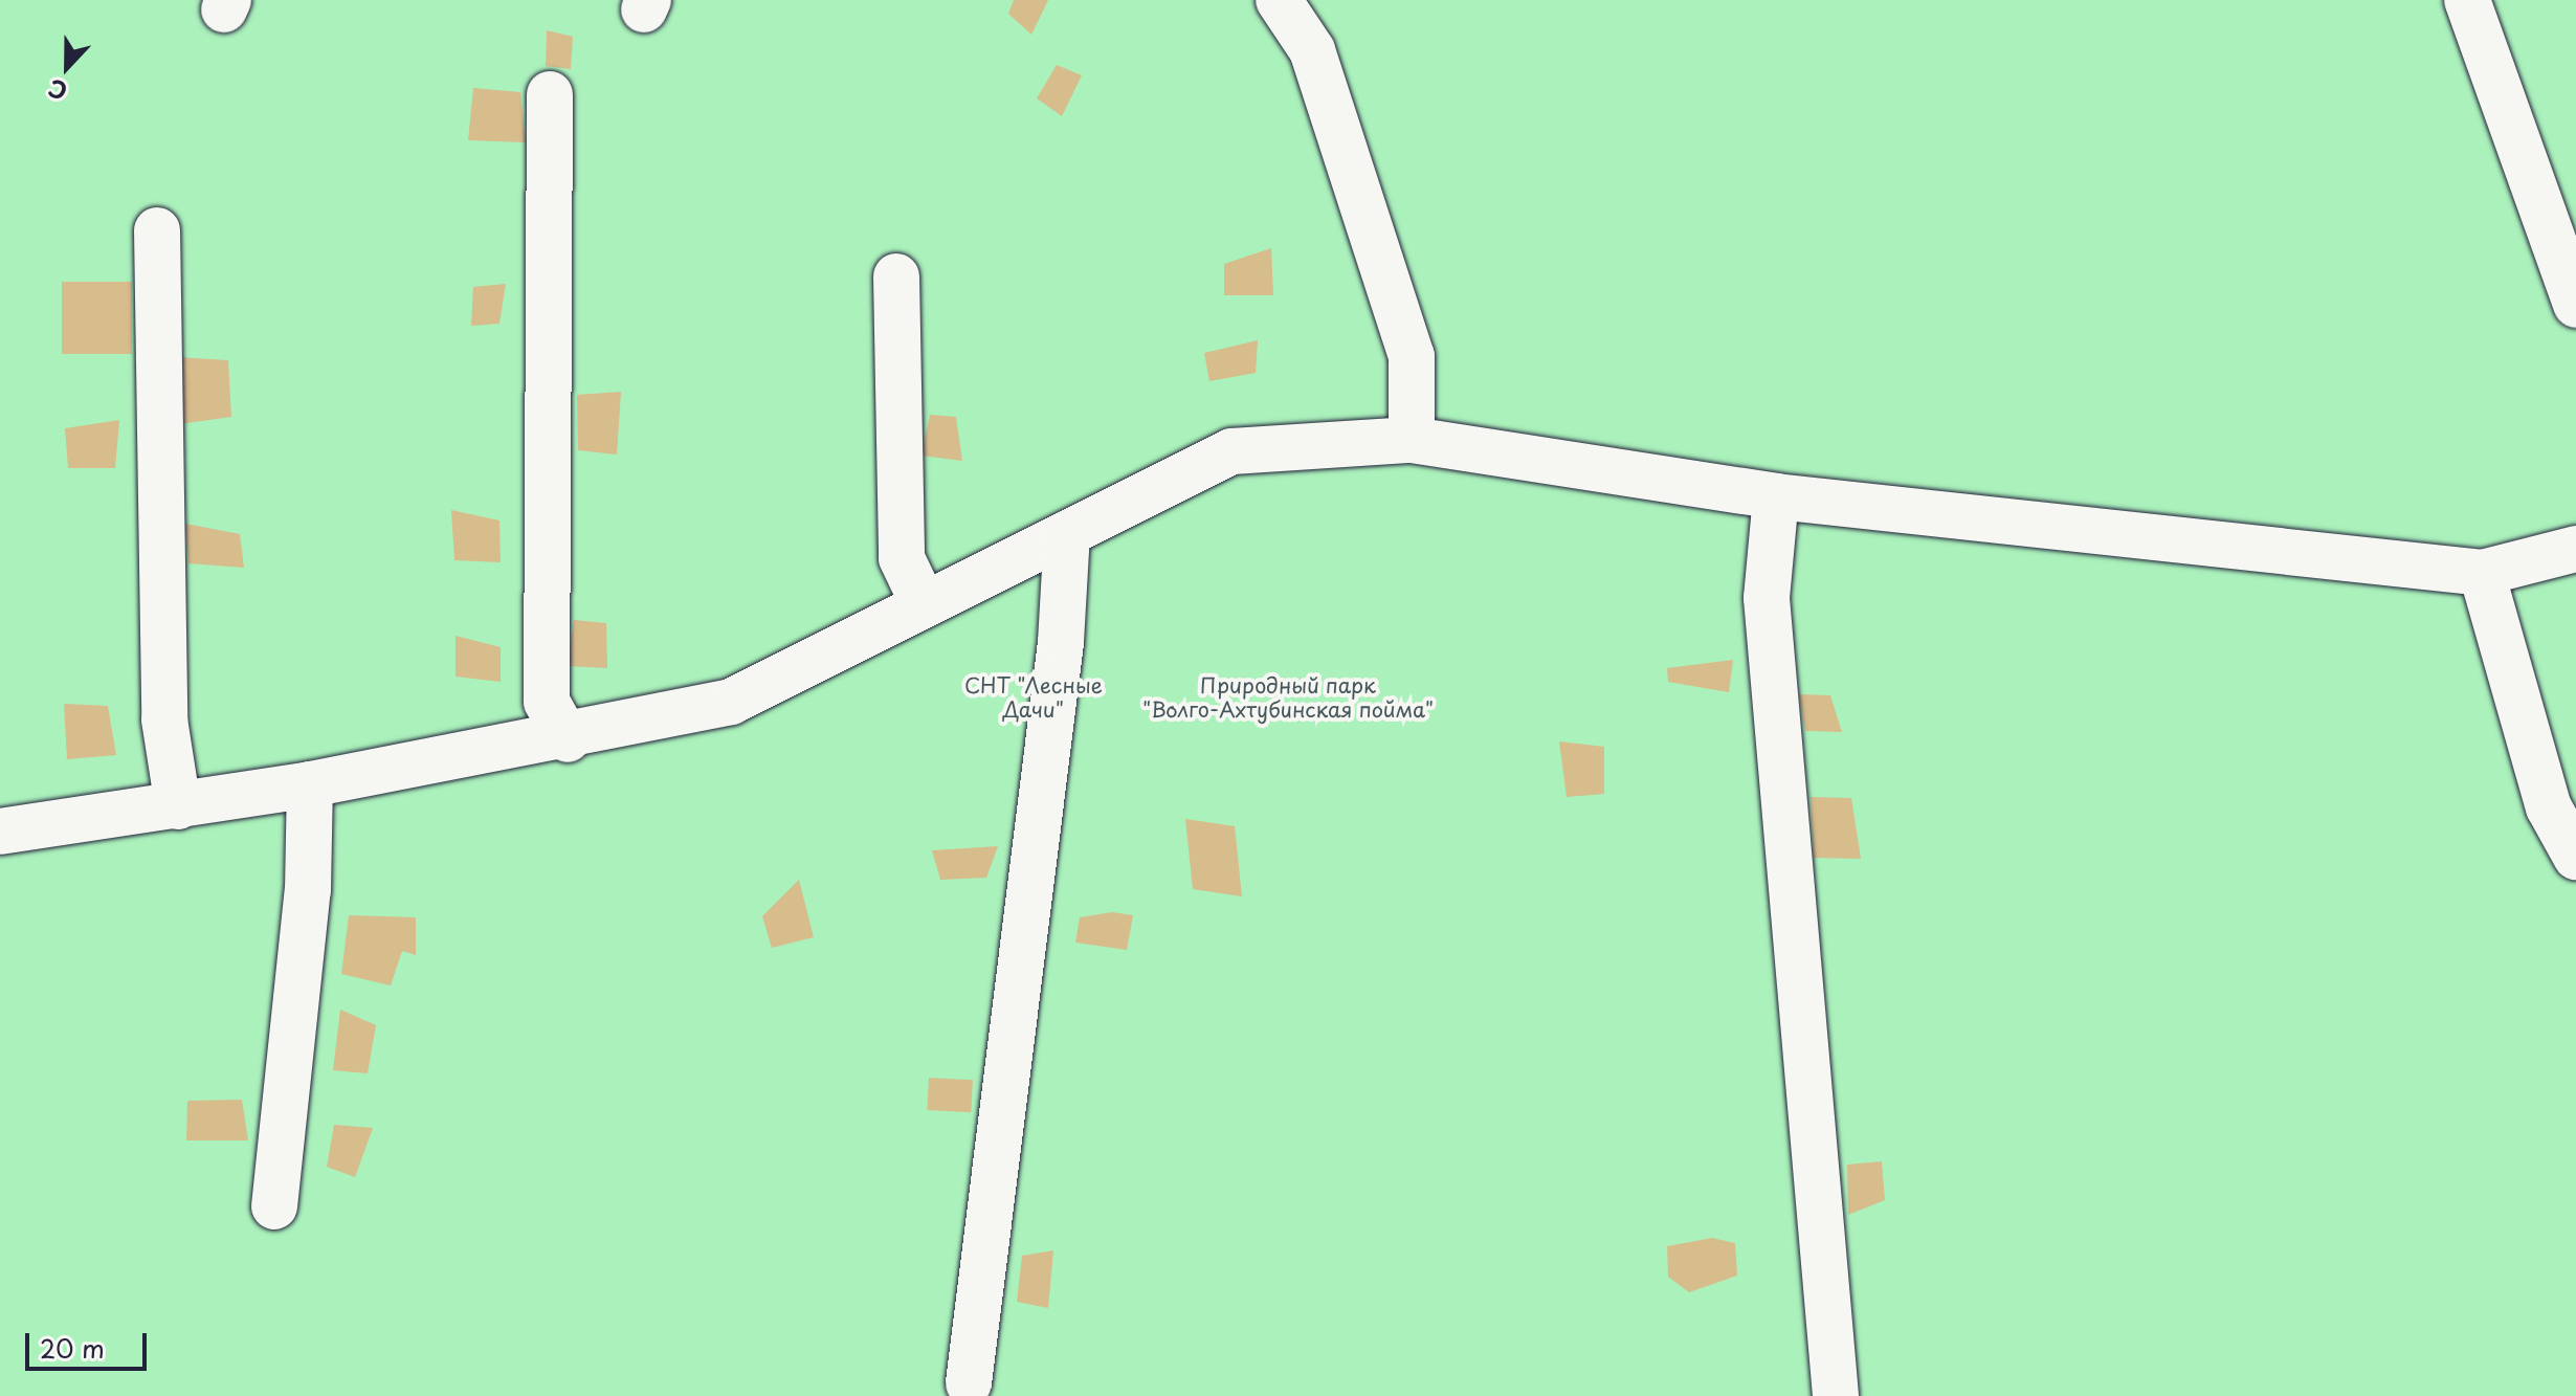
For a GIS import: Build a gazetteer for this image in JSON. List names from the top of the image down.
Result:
{
  "parks": ["СНТ \"Лесные Дачи\"", "Природный парк \"Волго-Ахтубинская пойма\""],
  "scale_bar": "20 m",
  "north": "bottom"
}
